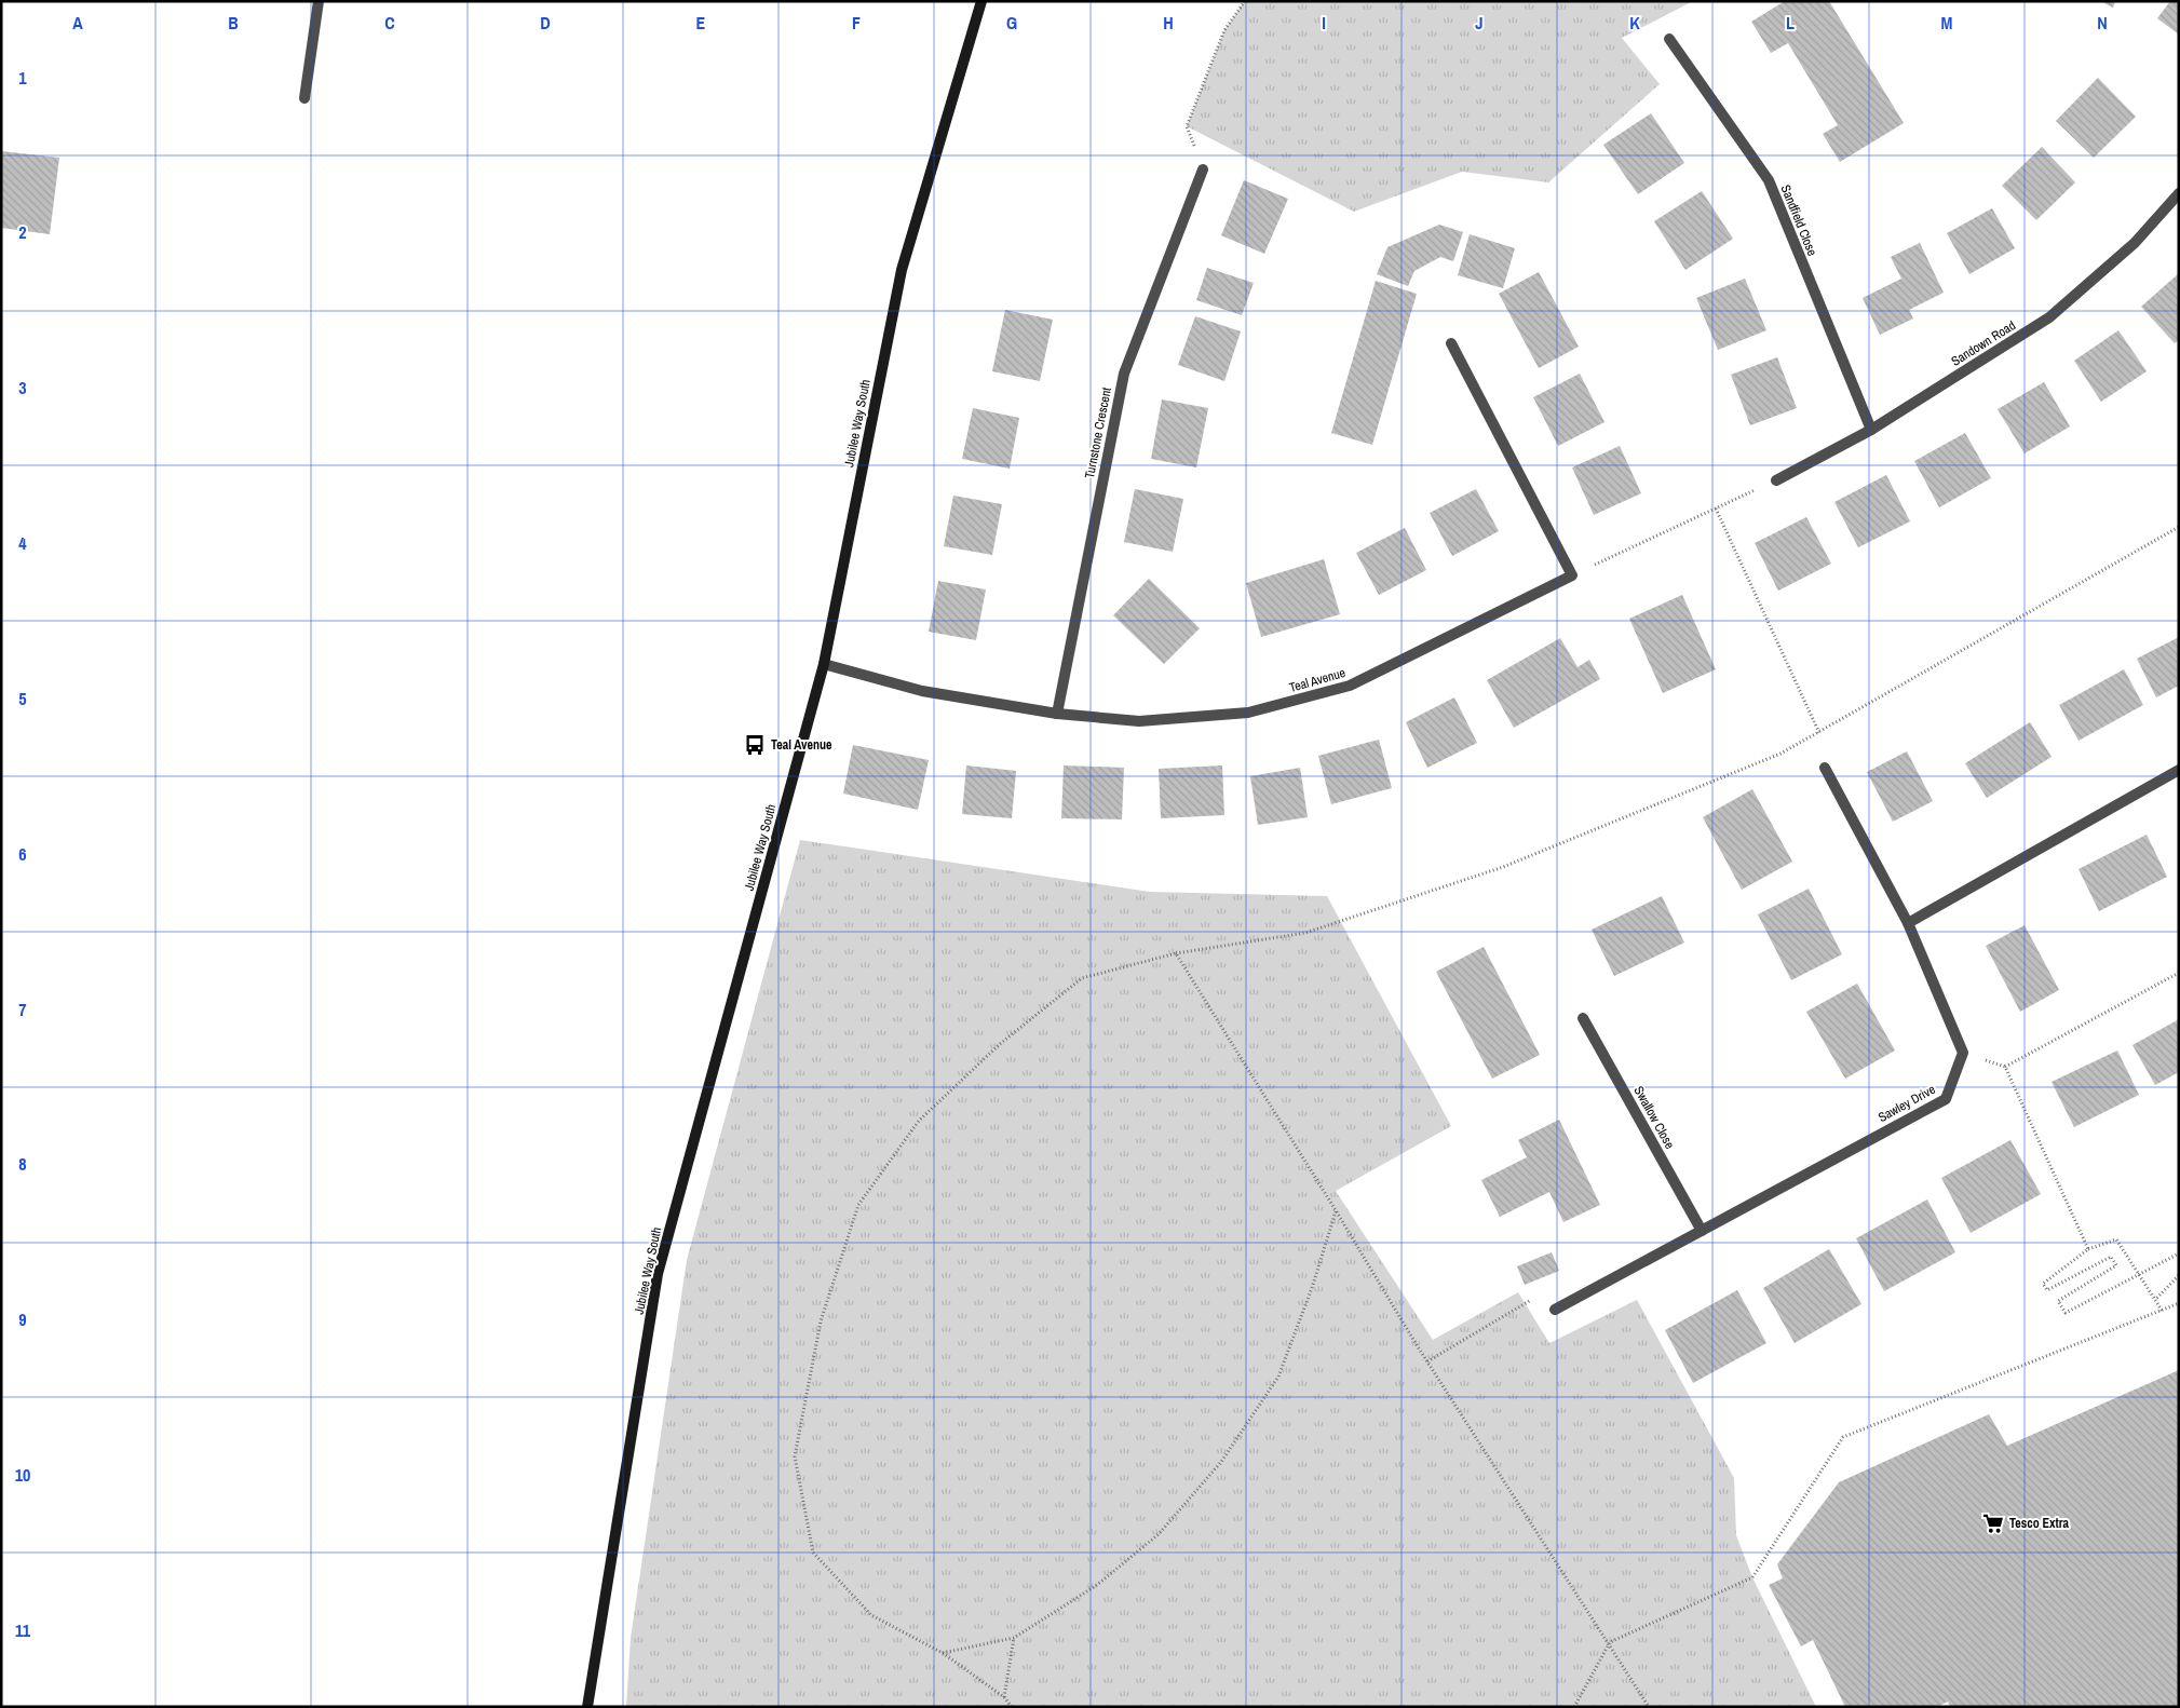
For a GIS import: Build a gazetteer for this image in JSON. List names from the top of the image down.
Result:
{
  "streets": {
    "street": [
      "Sandfield Close",
      "Sandown Road",
      "Jubilee Way South",
      "Turnstone Crescent",
      "Teal Avenue",
      "Sawley Drive",
      "Swallow Close"
    ]
  },
  "crossings": [
    ["Sandfield Close", "Sandown Road"],
    ["Jubilee Way South", "Teal Avenue"],
    ["Turnstone Crescent", "Teal Avenue"],
    ["Sawley Drive", "Swallow Close"]
  ],
  "places": {
    "bus stop": ["Teal Avenue"],
    "supermarket": ["Tesco Extra"]
  },
  "grid": {
    "columns": [
      "A",
      "B",
      "C",
      "D",
      "E",
      "F",
      "G",
      "H",
      "I",
      "J",
      "K",
      "L",
      "M",
      "N"
    ],
    "rows": [
      "1",
      "2",
      "3",
      "4",
      "5",
      "6",
      "7",
      "8",
      "9",
      "10",
      "11"
    ]
  }
}
